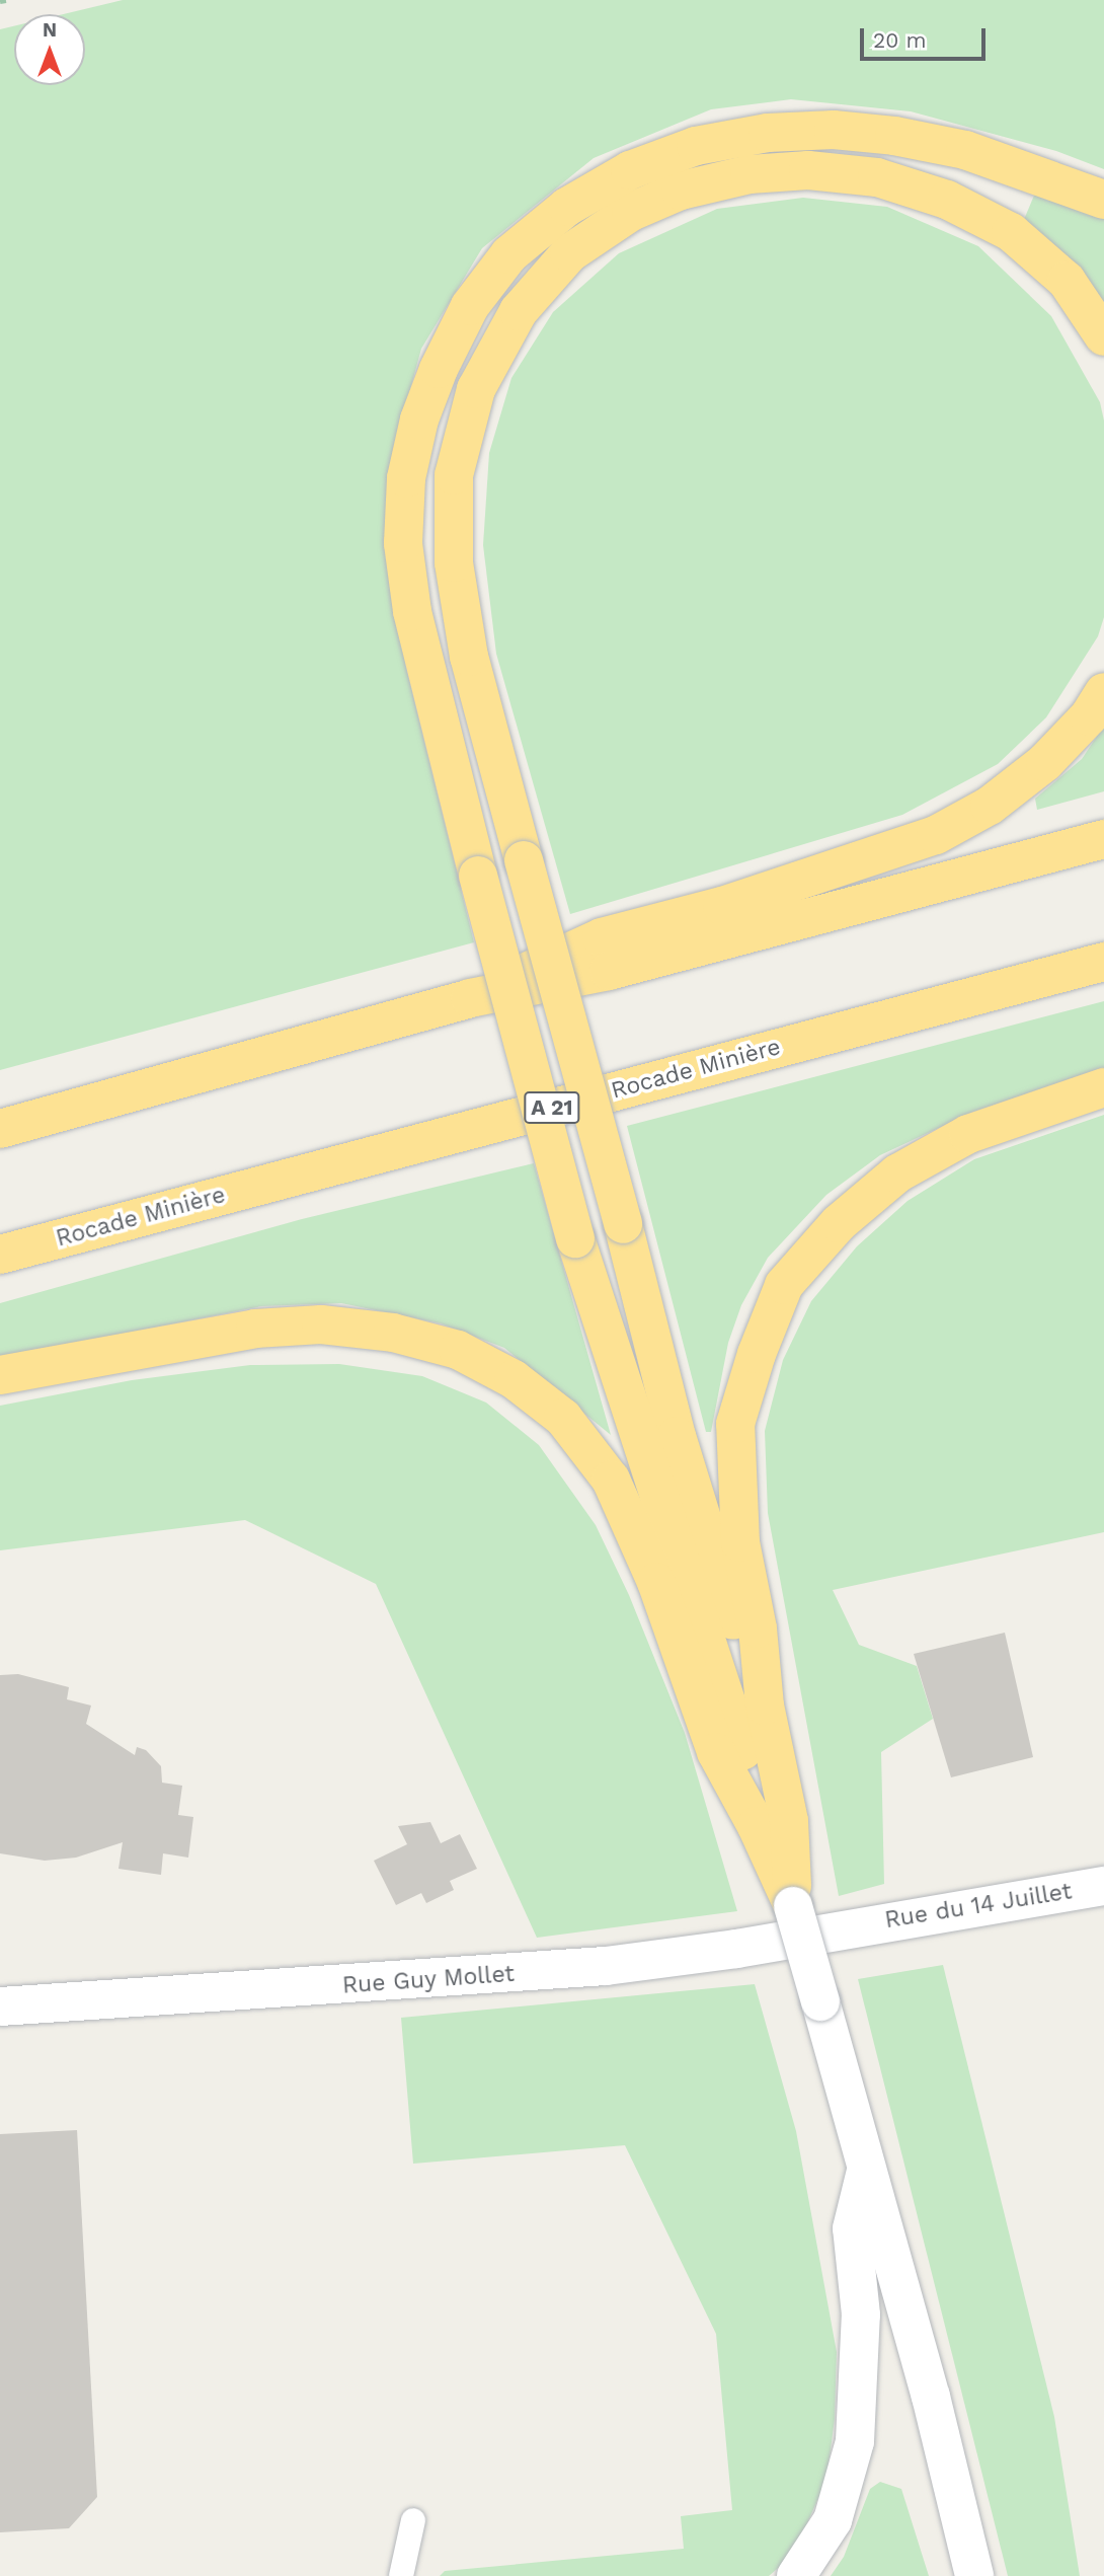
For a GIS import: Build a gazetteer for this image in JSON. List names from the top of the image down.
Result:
{
  "streets": {
    "highway": ["Rocade Minière", "A 21"],
    "main road": ["Rue du 14 Juillet", "Rue Guy Mollet"]
  },
  "crossings": [
    ["Rue du 14 Juillet", "Rue Guy Mollet"]
  ],
  "scale_bar": "20 m",
  "north": "top"
}
